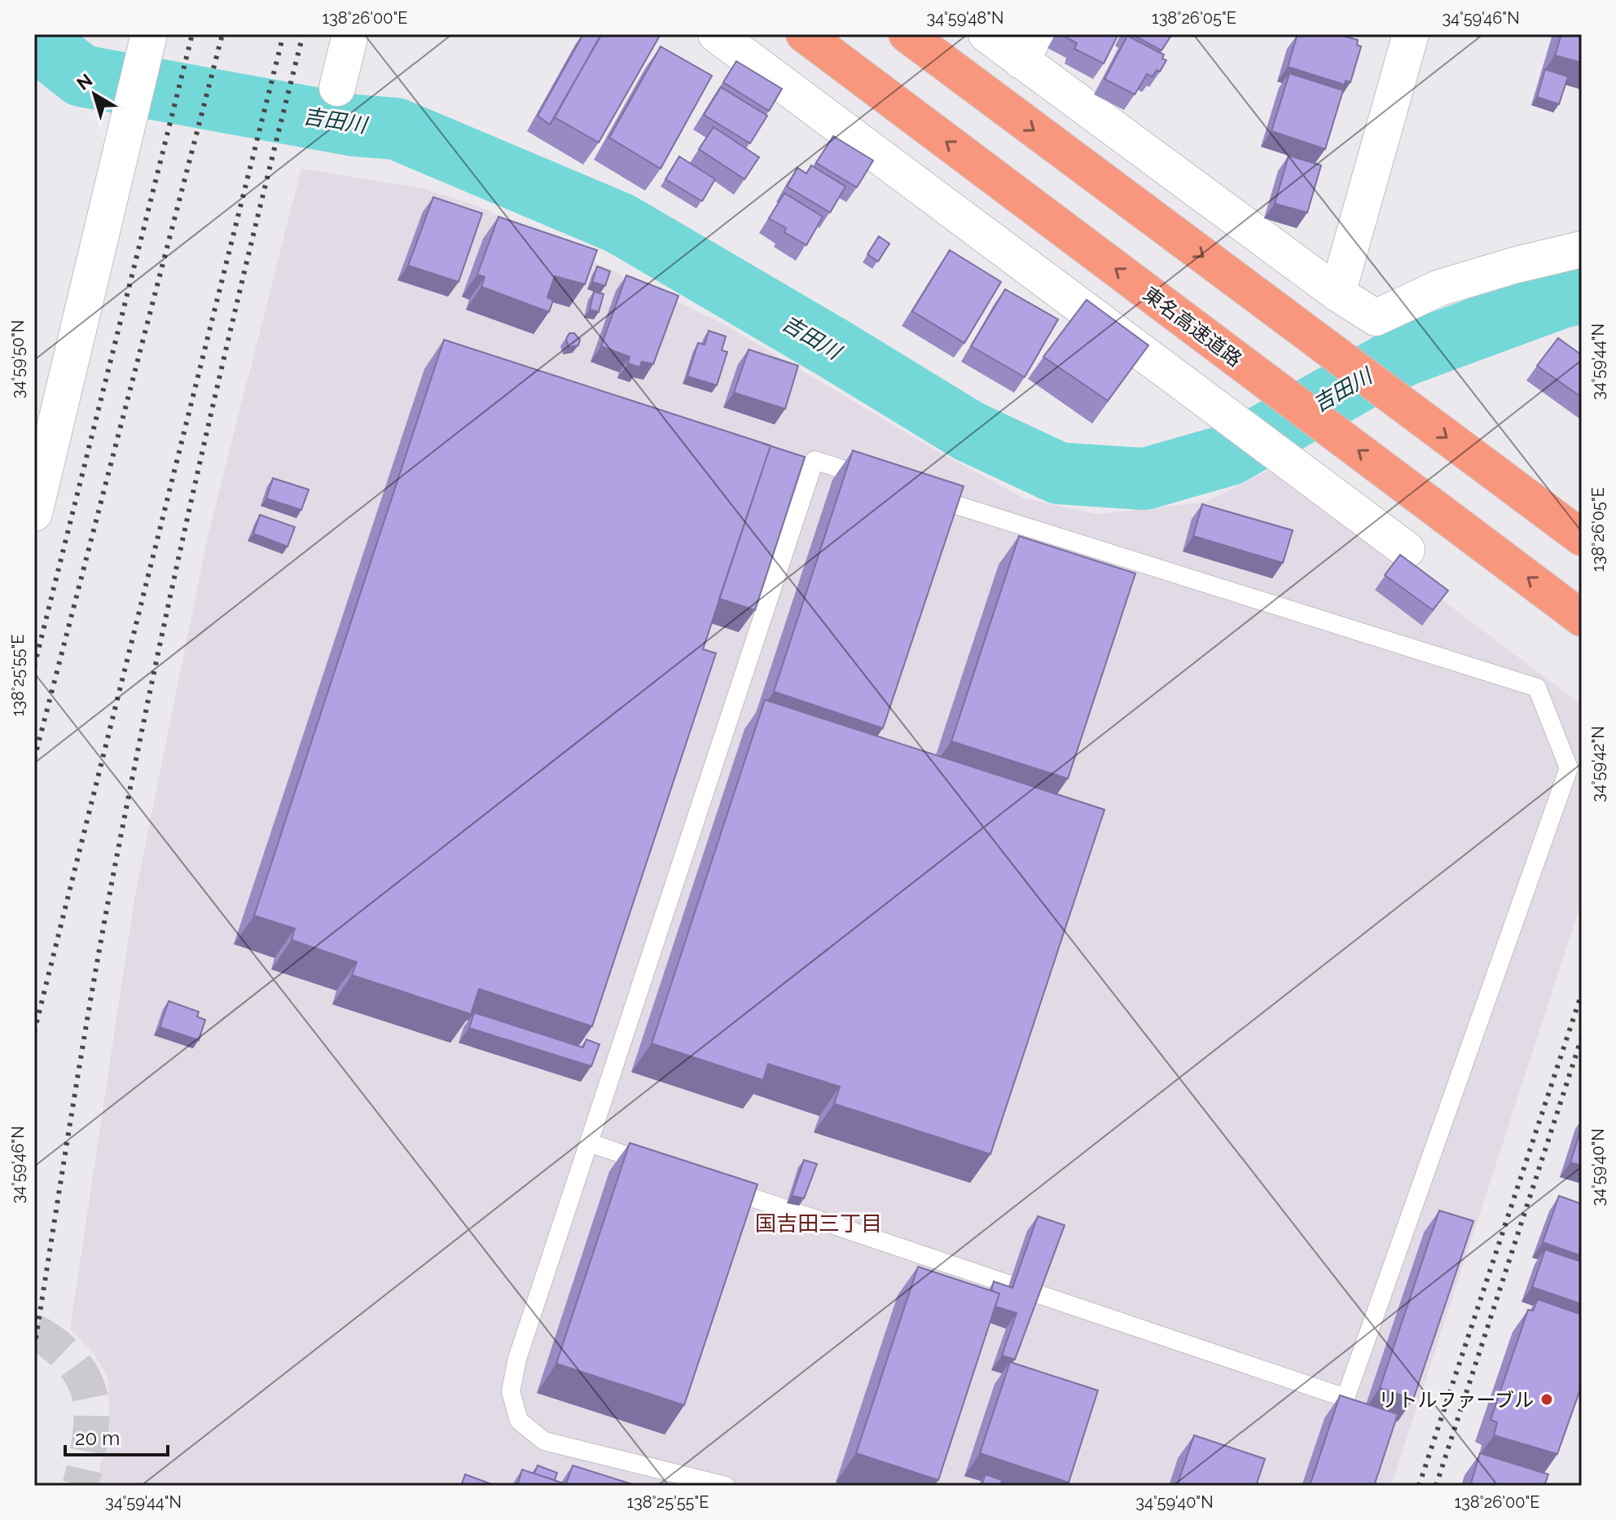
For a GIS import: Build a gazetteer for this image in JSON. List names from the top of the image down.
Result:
{
  "streets": {
    "highway": ["東名高速道路"]
  },
  "districts": ["国吉田三丁目"],
  "water": ["吉田川"],
  "places": ["リトルファーブル"],
  "scale_bar": "20 m",
  "north": "top left",
  "coordinates": [
    "138°26'00\"E",
    "34°59'48\"N",
    "138°26'05\"E",
    "34°59'46\"N",
    "34°59'50\"N",
    "34°59'44\"N",
    "138°25'55\"E",
    "34°59'42\"N",
    "34°59'40\"N"
  ]
}
